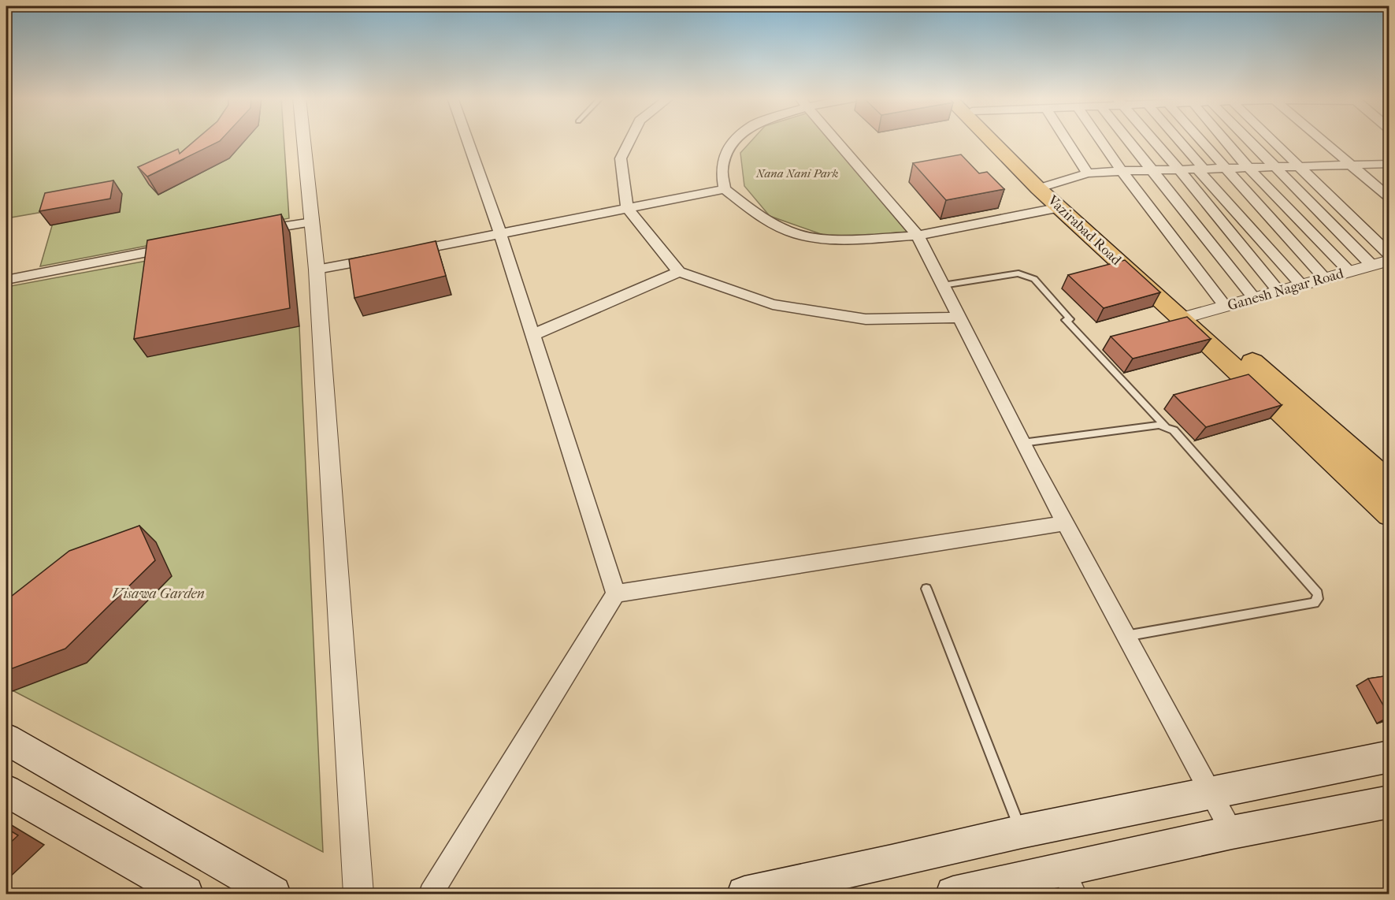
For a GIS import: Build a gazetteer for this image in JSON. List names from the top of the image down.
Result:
{
  "streets": {
    "main road": ["Vazirabad Road"],
    "street": ["Ganesh Nagar Road"]
  },
  "crossings": [
    ["Vazirabad Road", "Ganesh Nagar Road"]
  ],
  "parks": ["Nana Nani Park", "Visawa Garden"]
}
